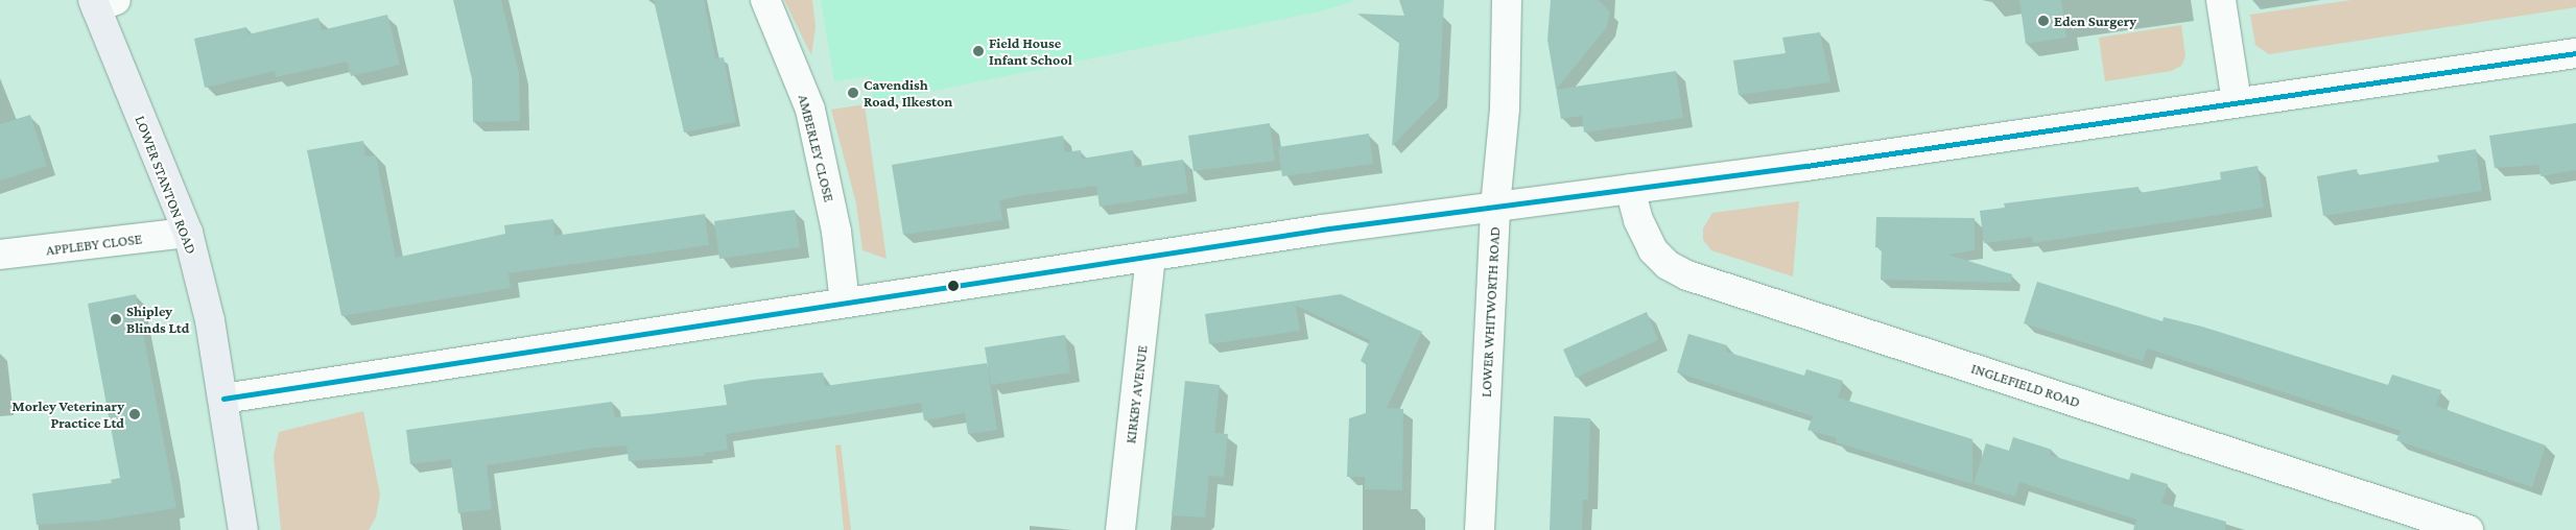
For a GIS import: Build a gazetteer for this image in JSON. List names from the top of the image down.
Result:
{
  "streets": {
    "main road": ["LOWER STANTON ROAD"],
    "street": [
      "AMBERLEY CLOSE",
      "APPLEBY CLOSE",
      "LOWER WHITWORTH ROAD",
      "INGLEFIELD ROAD",
      "KIRKBY AVENUE"
    ]
  },
  "crossings": [
    ["LOWER STANTON ROAD", "APPLEBY CLOSE"]
  ],
  "places": [
    "Eden Surgery",
    "Field House Infant School",
    "Cavendish Road, Ilkeston",
    "Shipley Blinds Ltd",
    "Morley Veterinary Practice Ltd"
  ]
}
